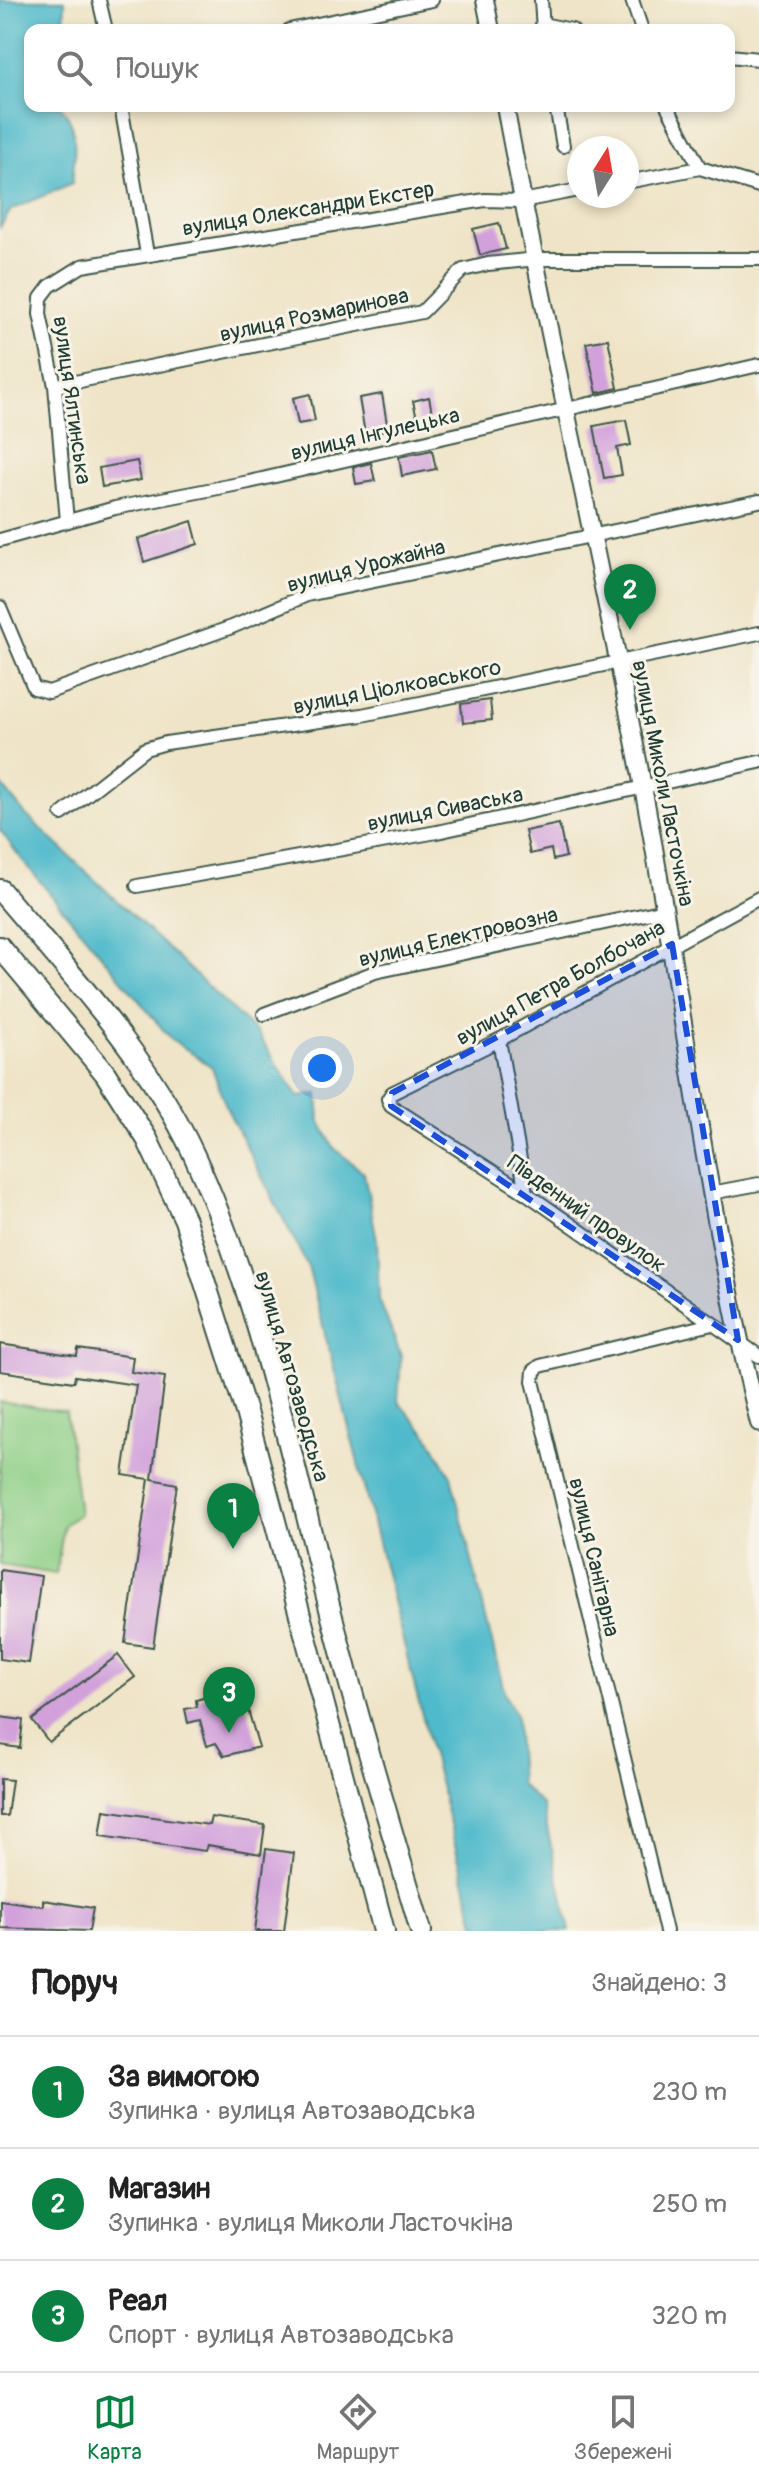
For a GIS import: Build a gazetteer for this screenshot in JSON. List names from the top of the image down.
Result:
{
  "streets": {
    "main road": ["вулиця Автозаводська"],
    "street": [
      "вулиця Олександри Екстер",
      "вулиця Розмаринова",
      "вулиця Ялтинська",
      "вулиця Інгулецька",
      "вулиця Урожайна",
      "вулиця Ціолковського",
      "вулиця Миколи Ласточкіна",
      "вулиця Сиваська",
      "вулиця Електровозна",
      "вулиця Петра Болбочана",
      "Південний провулок",
      "вулиця Санітарна"
    ]
  },
  "crossings": [
    ["вулиця Олександри Екстер", "вулиця Ялтинська"],
    ["вулиця Олександри Екстер", "вулиця Миколи Ласточкіна"],
    ["вулиця Розмаринова", "вулиця Ялтинська"],
    ["вулиця Розмаринова", "вулиця Миколи Ласточкіна"],
    ["вулиця Ялтинська", "вулиця Інгулецька"],
    ["вулиця Інгулецька", "вулиця Миколи Ласточкіна"],
    ["вулиця Урожайна", "вулиця Миколи Ласточкіна"],
    ["вулиця Ціолковського", "вулиця Миколи Ласточкіна"],
    ["вулиця Миколи Ласточкіна", "вулиця Сиваська"],
    ["вулиця Миколи Ласточкіна", "вулиця Електровозна"],
    ["вулиця Миколи Ласточкіна", "вулиця Петра Болбочана"],
    ["вулиця Миколи Ласточкіна", "Південний провулок"],
    ["вулиця Петра Болбочана", "Південний провулок"],
    ["Південний провулок", "вулиця Санітарна"]
  ],
  "north": "top",
  "page": {
    "search": "Пошук",
    "pins": ["2", "1", "3"],
    "heading": ["Поруч", "Знайдено: 3"],
    "list": [
      {
        "mark": "1",
        "name": "За вимогою",
        "note": "Зупинка · вулиця Автозаводська",
        "value": "230 m"
      },
      {
        "mark": "2",
        "name": "Магазин",
        "note": "Зупинка · вулиця Миколи Ласточкіна",
        "value": "250 m"
      },
      {
        "mark": "3",
        "name": "Реал",
        "note": "Спорт · вулиця Автозаводська",
        "value": "320 m"
      }
    ],
    "nav": ["Карта", "Маршрут", "Збережені"]
  }
}
